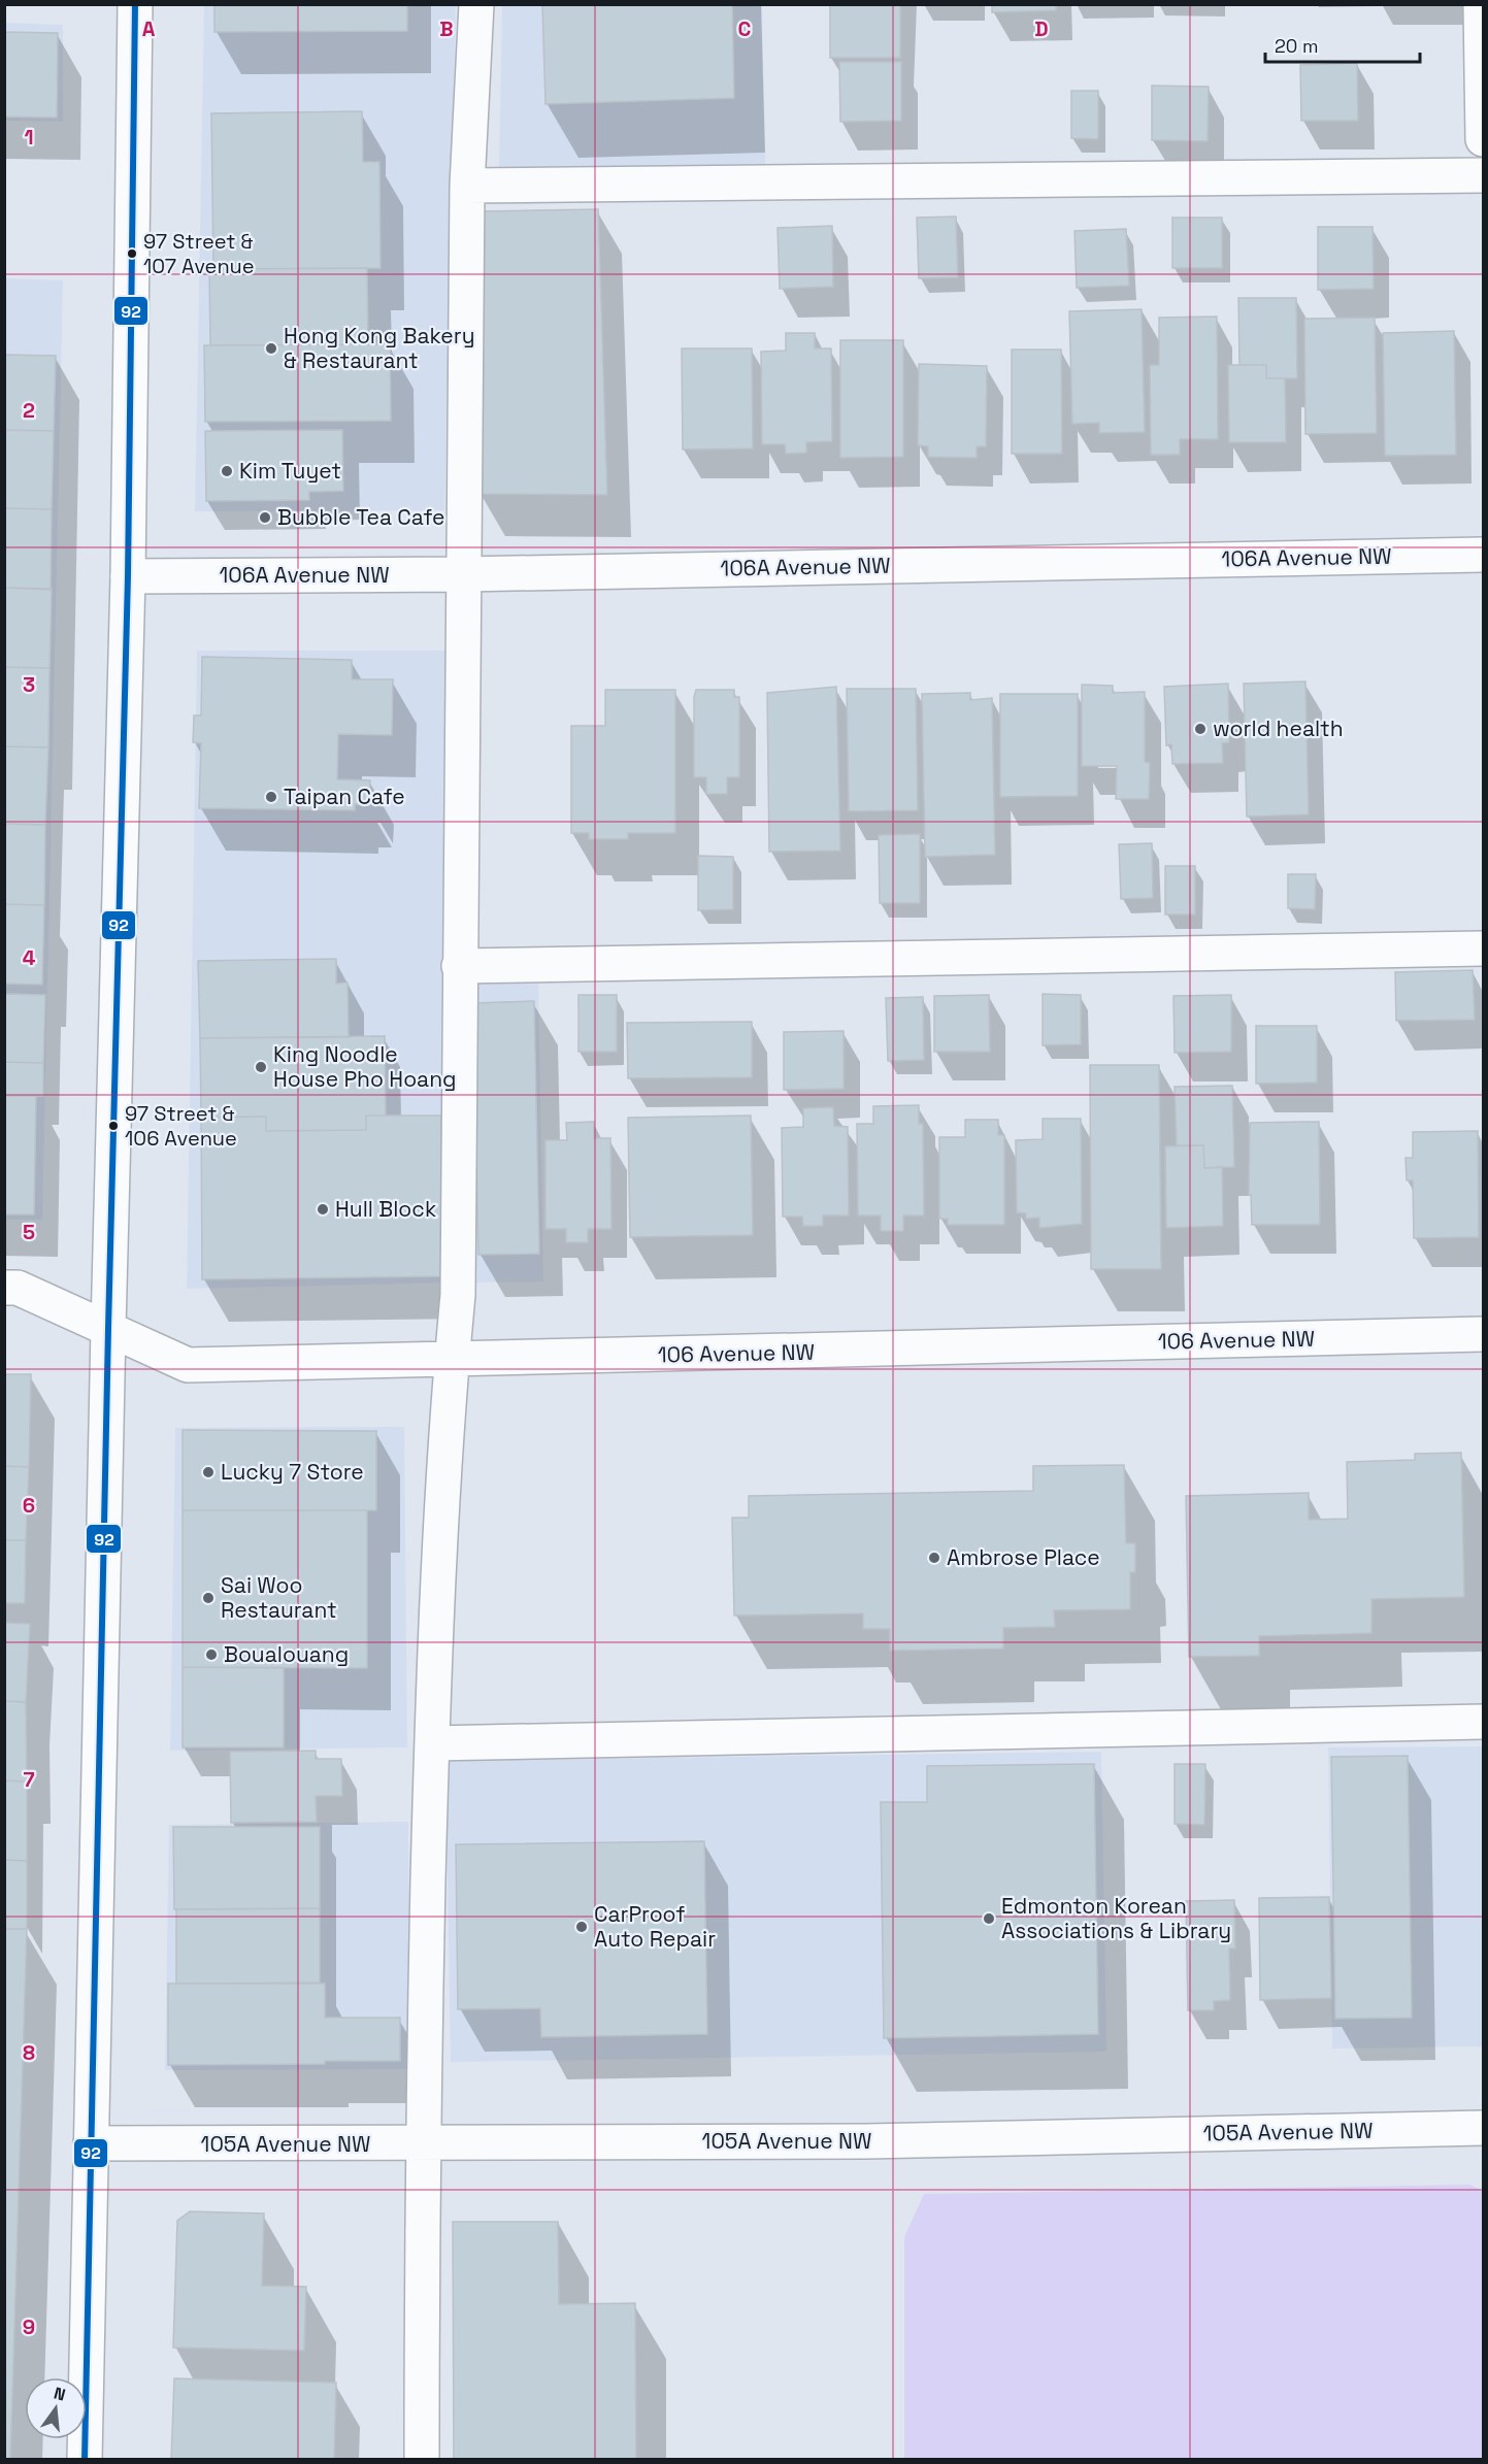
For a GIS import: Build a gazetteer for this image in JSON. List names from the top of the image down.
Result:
{
  "streets": {
    "street": ["106A Avenue NW", "106 Avenue NW", "105A Avenue NW"]
  },
  "places": [
    "97 Street & 107 Avenue",
    "Hong Kong Bakery & Restaurant",
    "Kim Tuyet",
    "Bubble Tea Cafe",
    "world health",
    "Taipan Cafe",
    "King Noodle House Pho Hoang",
    "97 Street & 106 Avenue",
    "Hull Block",
    "Lucky 7 Store",
    "Ambrose Place",
    "Sai Woo Restaurant",
    "Boualouang",
    "Edmonton Korean Associations & Library",
    "CarProof Auto Repair"
  ],
  "lines": ["transit line 92"],
  "scale_bar": "20 m",
  "north": "top",
  "grid": {
    "columns": [
      "A",
      "B",
      "C",
      "D"
    ],
    "rows": [
      "1",
      "2",
      "3",
      "4",
      "5",
      "6",
      "7",
      "8",
      "9"
    ]
  }
}
